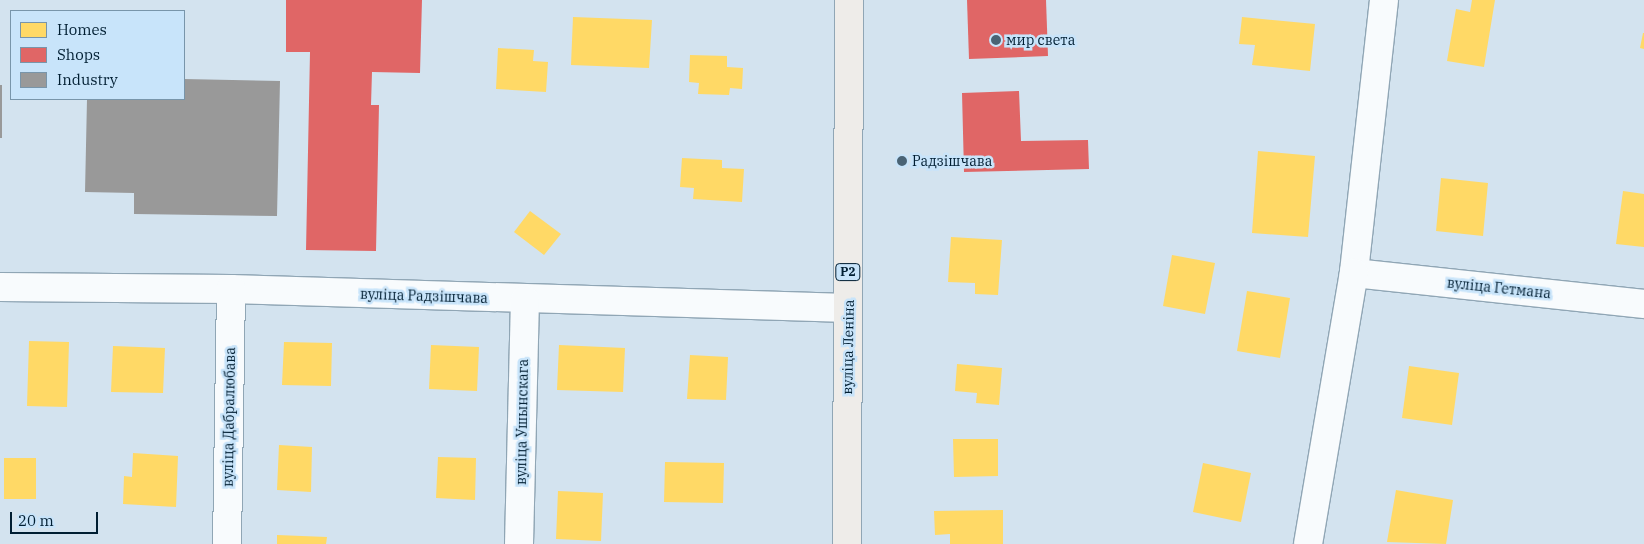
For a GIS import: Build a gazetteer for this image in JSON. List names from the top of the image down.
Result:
{
  "streets": {
    "main road": ["Р2", "вуліца Леніна"],
    "street": [
      "вуліца Гетмана",
      "вуліца Радзішчава",
      "вуліца Дабралюбава",
      "вуліца Ушынскага"
    ]
  },
  "crossings": [
    ["вуліца Радзішчава", "вуліца Леніна"],
    ["вуліца Радзішчава", "вуліца Дабралюбава"],
    ["вуліца Радзішчава", "вуліца Ушынскага"]
  ],
  "places": ["мир света", "Радзішчава"],
  "legend": ["Homes", "Shops", "Industry"],
  "scale_bar": "20 m"
}
